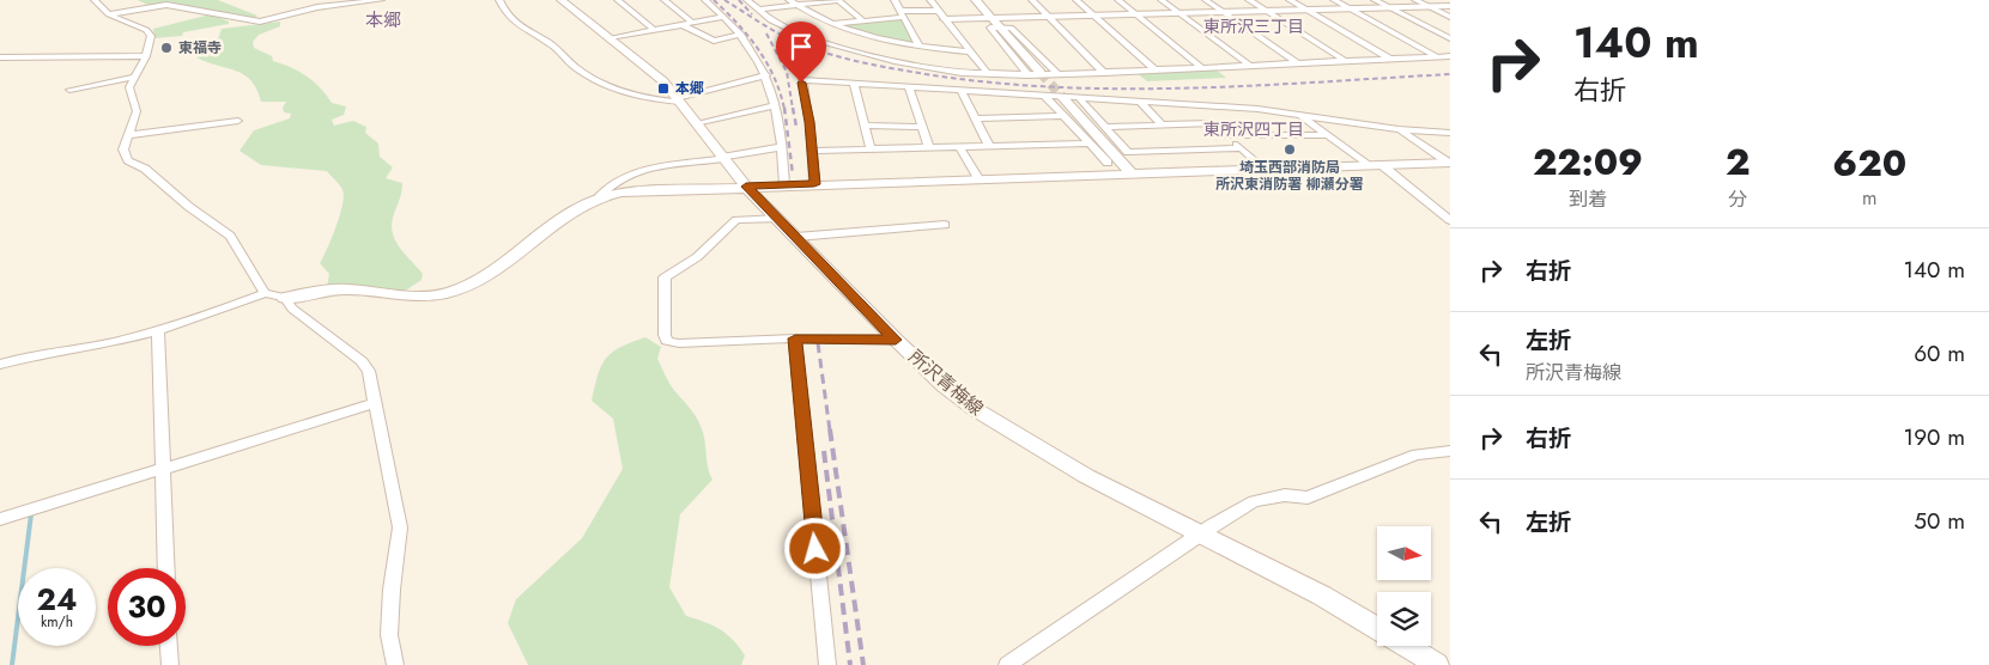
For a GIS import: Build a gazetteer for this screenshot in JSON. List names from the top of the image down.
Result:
{
  "streets": {
    "street": ["所沢青梅線"]
  },
  "districts": ["本郷", "東所沢三丁目", "東所沢四丁目"],
  "places": {
    "other": ["東福寺", "埼玉西部消防局 所沢東消防署 柳瀬分署"],
    "transit": ["本郷"]
  },
  "north": "right",
  "page": {
    "turn": ["140 m", "右折"],
    "eta": [
      "22:09",
      "到着",
      "2",
      "分",
      "620",
      "m"
    ],
    "list": [
      {
        "name": "右折",
        "value": "140 m"
      },
      {
        "name": "左折",
        "note": "所沢青梅線",
        "value": "60 m"
      },
      {
        "name": "右折",
        "value": "190 m"
      },
      {
        "name": "左折",
        "value": "50 m"
      }
    ],
    "speed": "24 km/h",
    "limit": "30"
  }
}
